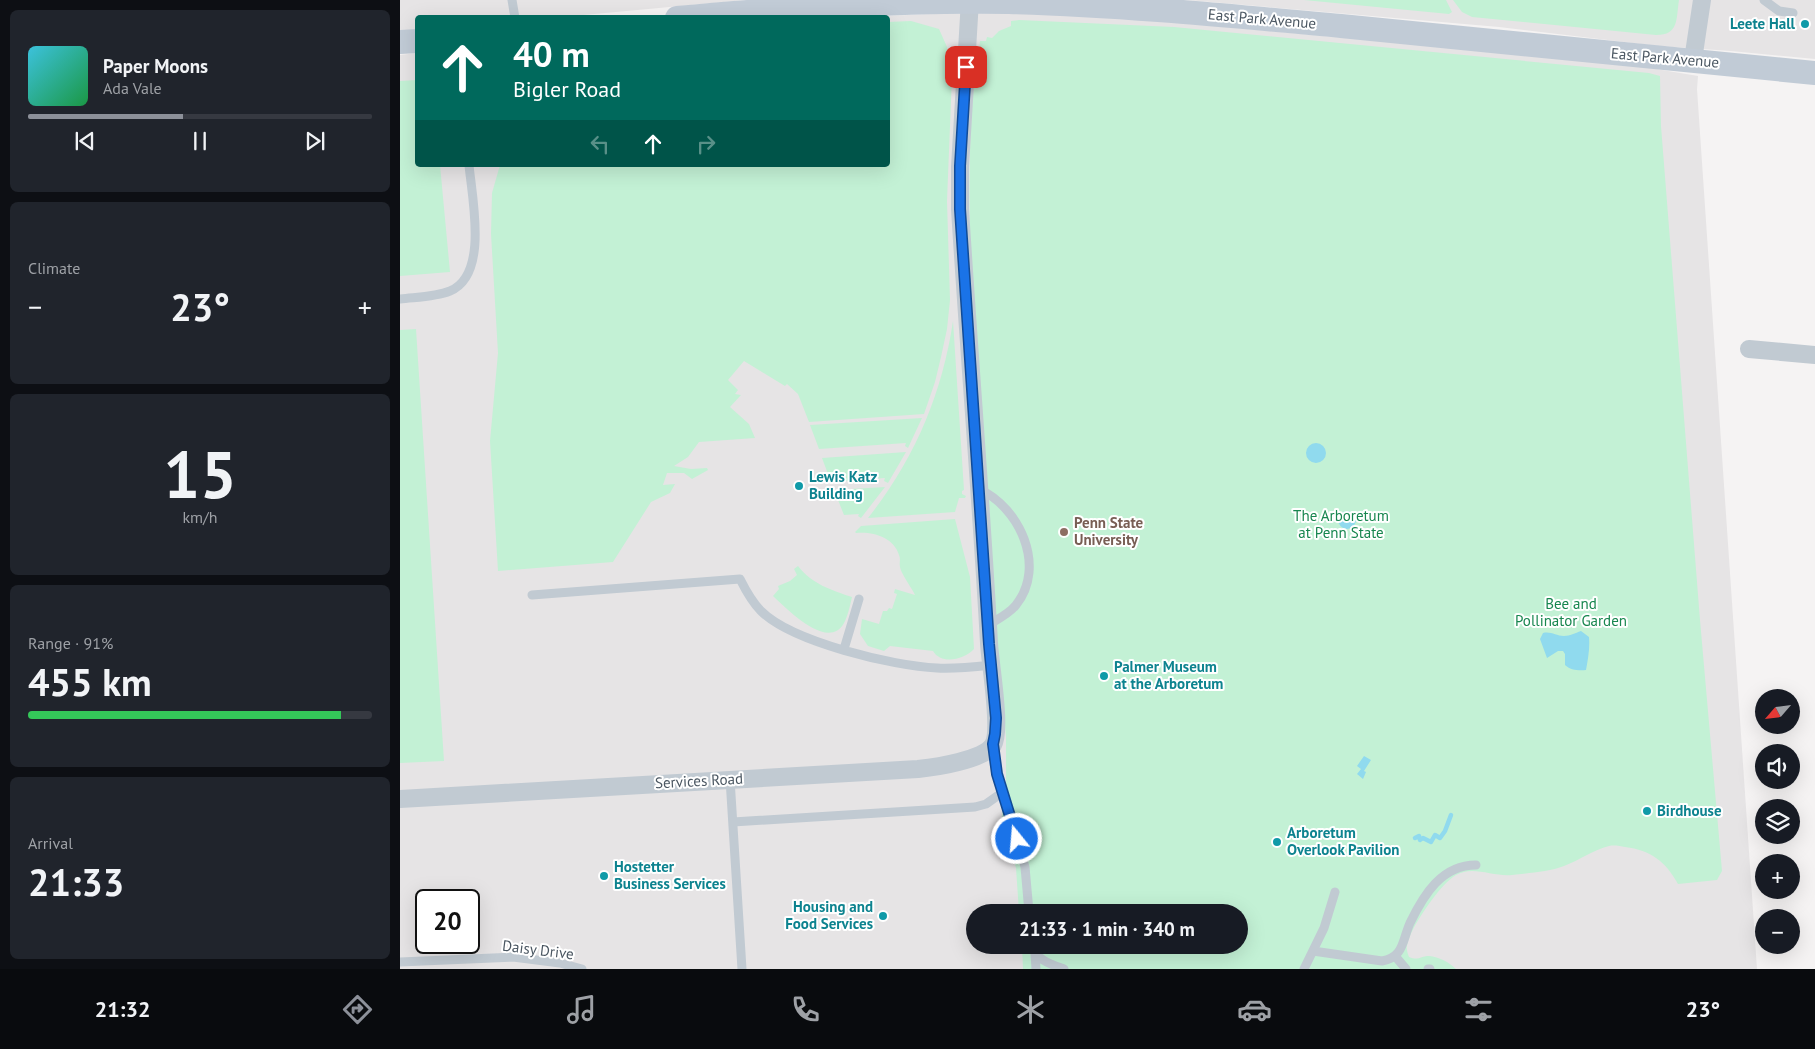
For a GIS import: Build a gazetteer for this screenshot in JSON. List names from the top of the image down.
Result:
{
  "streets": {
    "main road": ["East Park Avenue"],
    "street": ["Services Road"],
    "lane": ["Daisy Drive"]
  },
  "parks": ["The Arboretum at Penn State", "Bee and Pollinator Garden"],
  "places": [
    "Leete Hall",
    "Lewis Katz Building",
    "Penn State University",
    "Palmer Museum at the Arboretum",
    "Birdhouse",
    "Arboretum Overlook Pavilion",
    "Hostetter Business Services",
    "Housing and Food Services"
  ],
  "north": "bottom left",
  "page": {
    "turn": ["40 m", "Bigler Road"],
    "song": ["Paper Moons", "Ada Vale"],
    "tile": [
      "Climate",
      ["15", "km/h"],
      ["Range · 91%", "455 km"],
      ["Arrival", "21:33"]
    ],
    "heat": ["−", "23°", "+"],
    "map_buttons": ["+", "−"],
    "limit": "20",
    "trip": "21:33 · 1 min · 340 m",
    "tabs": ["21:32", "23°"]
  }
}
